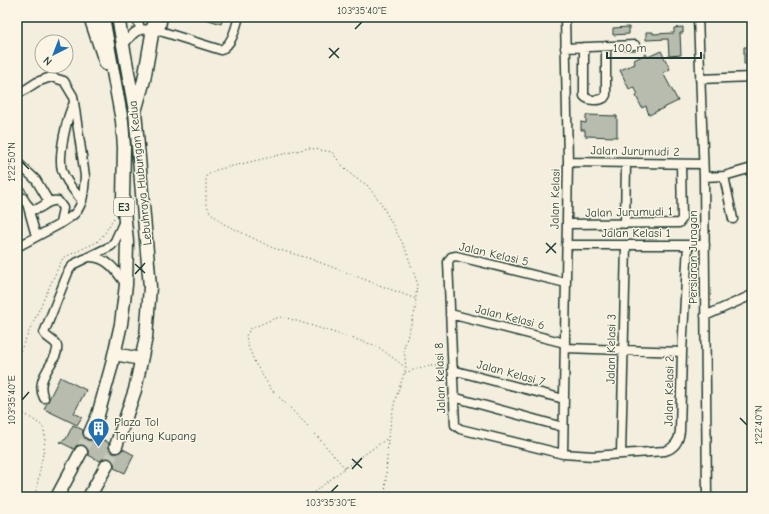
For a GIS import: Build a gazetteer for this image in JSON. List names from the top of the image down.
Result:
{
  "streets": {
    "highway": ["Lebuhraya Hubungan Kedua", "E3"],
    "street": [
      "Jalan Jurumudi 2",
      "Jalan Kelasi",
      "Jalan Jurumudi 1",
      "Jalan Kelasi 1",
      "Jalan Kelasi 5",
      "Persiaran Juragan",
      "Jalan Kelasi 6",
      "Jalan Kelasi 3",
      "Jalan Kelasi 7",
      "Jalan Kelasi 8",
      "Jalan Kelasi 2"
    ]
  },
  "crossings": [
    ["Jalan Jurumudi 2", "Jalan Kelasi"],
    ["Jalan Jurumudi 2", "Jalan Jurumudi 1"],
    ["Jalan Jurumudi 2", "Persiaran Juragan"],
    ["Jalan Kelasi", "Jalan Jurumudi 1"],
    ["Jalan Kelasi", "Jalan Kelasi 1"],
    ["Jalan Kelasi", "Jalan Kelasi 5"],
    ["Jalan Kelasi", "Jalan Kelasi 6"],
    ["Jalan Kelasi", "Jalan Kelasi 7"],
    ["Jalan Kelasi", "Jalan Kelasi 8"],
    ["Jalan Kelasi", "Jalan Kelasi 2"],
    ["Jalan Kelasi 1", "Persiaran Juragan"],
    ["Jalan Kelasi 1", "Jalan Kelasi 3"],
    ["Jalan Kelasi 1", "Jalan Kelasi 2"],
    ["Jalan Kelasi 5", "Jalan Kelasi 6"],
    ["Jalan Kelasi 5", "Jalan Kelasi 8"],
    ["Jalan Kelasi 6", "Jalan Kelasi 3"],
    ["Jalan Kelasi 6", "Jalan Kelasi 8"],
    ["Jalan Kelasi 6", "Jalan Kelasi 2"],
    ["Jalan Kelasi 3", "Jalan Kelasi 2"],
    ["Jalan Kelasi 7", "Jalan Kelasi 8"],
    ["Jalan Kelasi 8", "Jalan Kelasi 2"]
  ],
  "places": {
    "building": ["Plaza Tol Tanjung Kupang"]
  },
  "scale_bar": "100 m",
  "north": "bottom left",
  "coordinates": [
    "103°35'40\"E",
    "1°22'50\"N",
    "1°22'40\"N",
    "103°35'30\"E"
  ]
}
